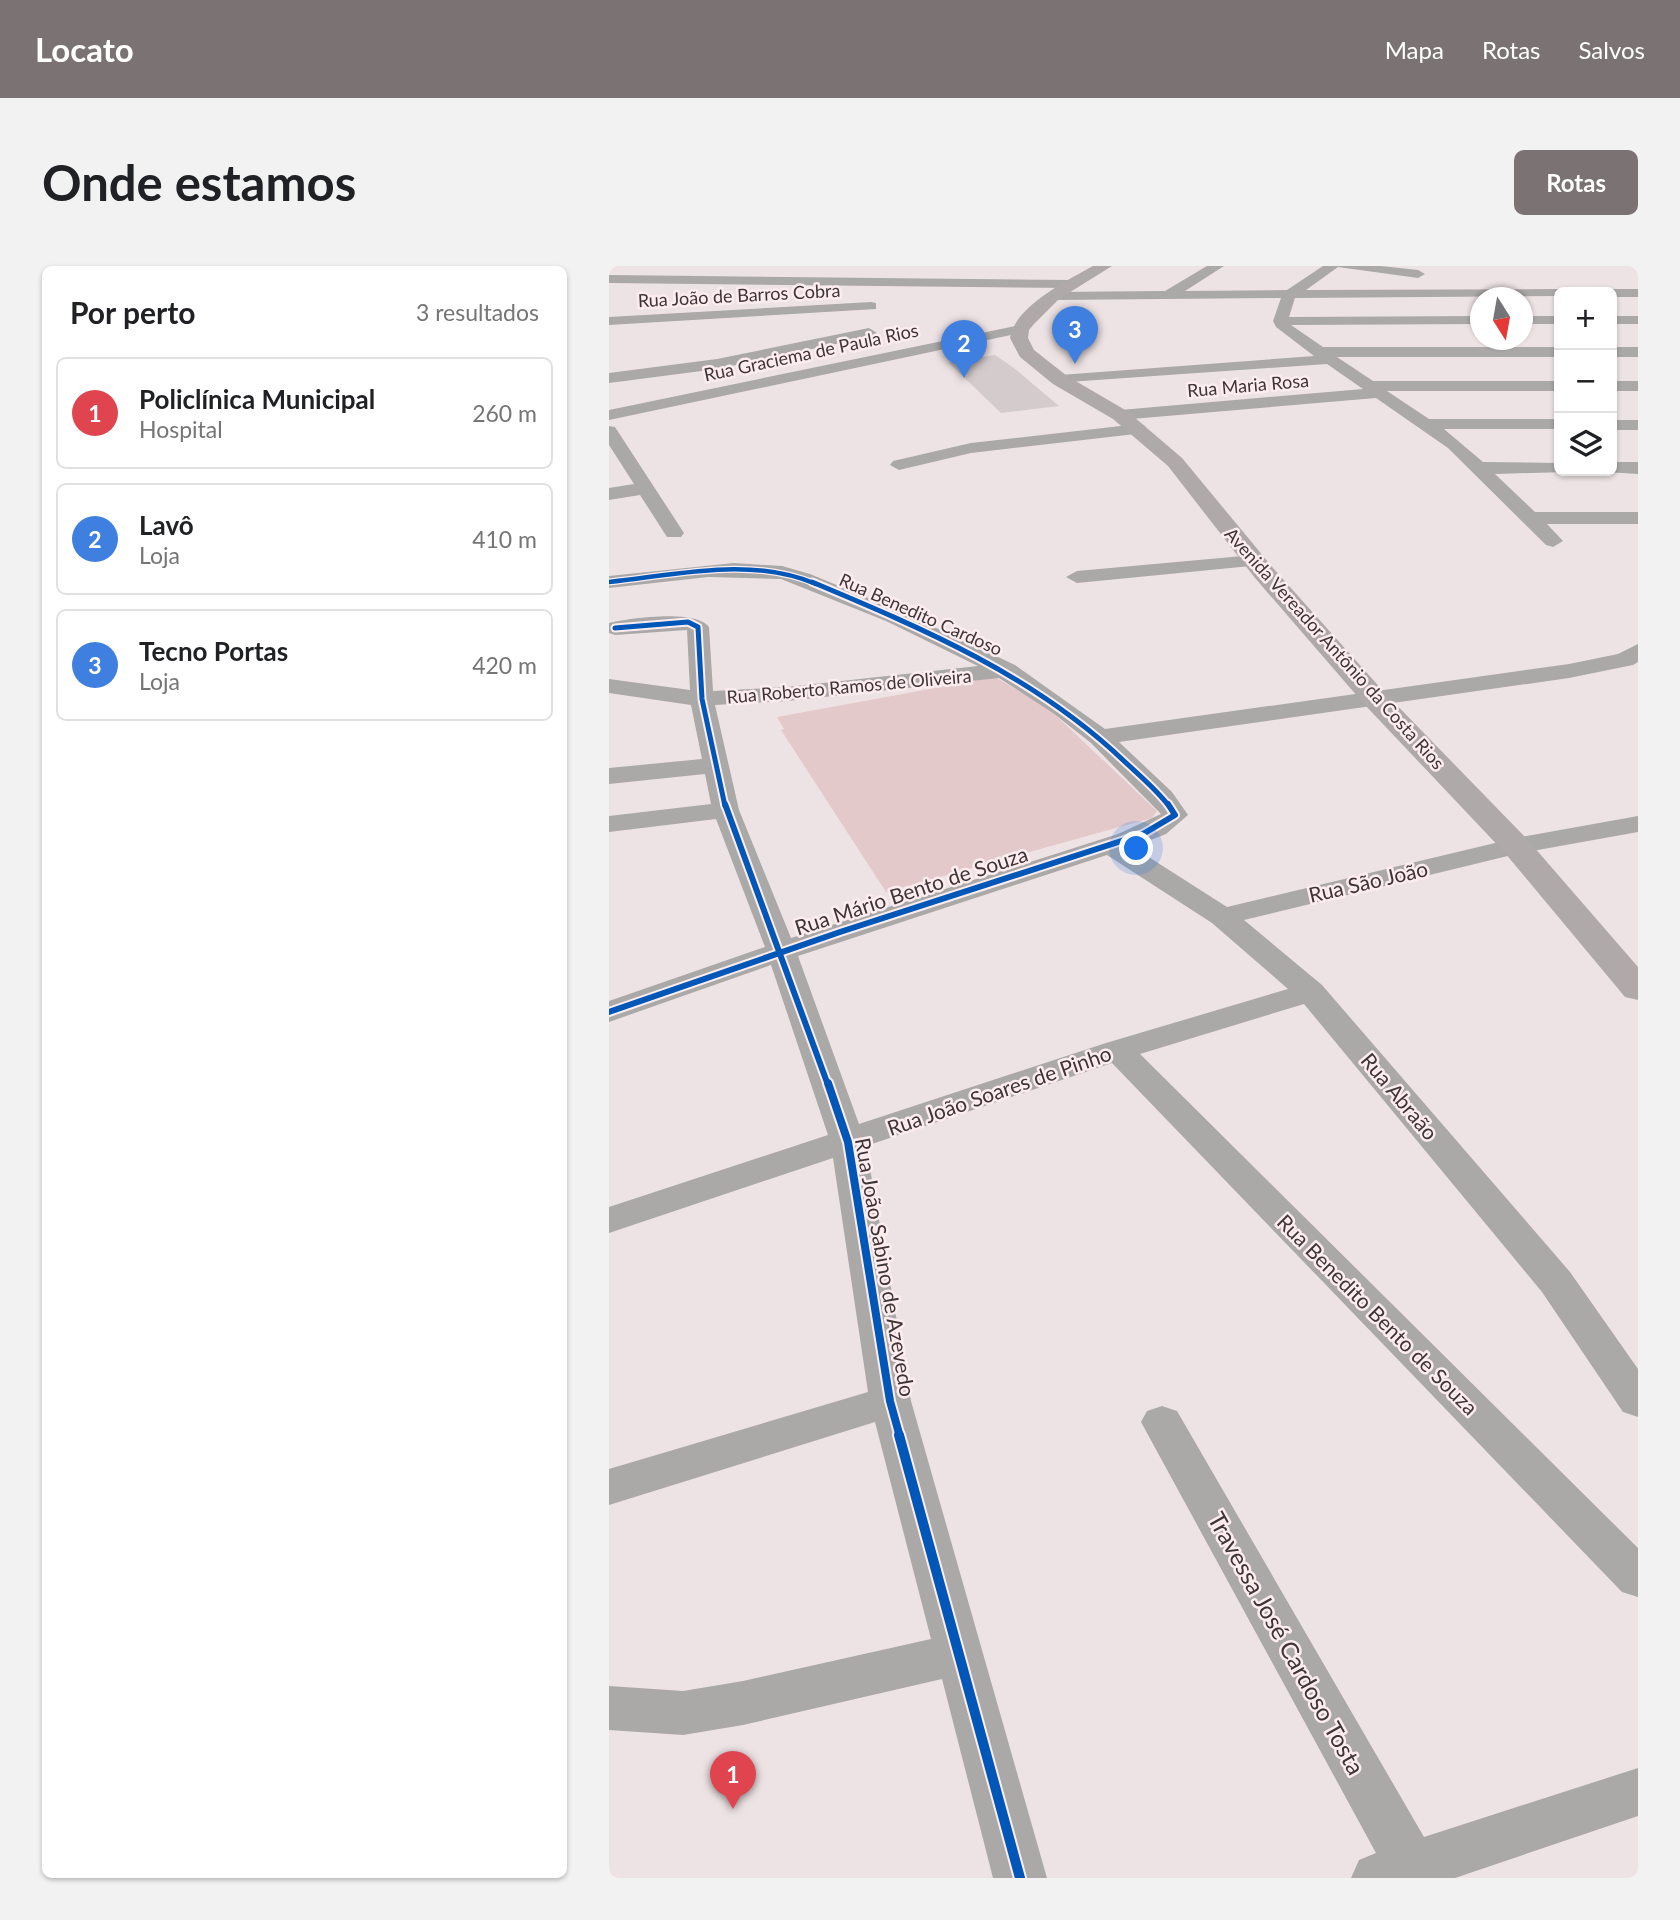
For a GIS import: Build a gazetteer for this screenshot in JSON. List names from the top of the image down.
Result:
{
  "streets": {
    "main road": ["Avenida Vereador Antônio da Costa Rios"],
    "street": [
      "Rua João de Barros Cobra",
      "Rua Graciema de Paula Rios",
      "Rua Maria Rosa",
      "Rua Benedito Cardoso",
      "Rua Roberto Ramos de Oliveira",
      "Rua São João",
      "Rua Mário Bento de Souza",
      "Rua João Soares de Pinho",
      "Rua Abraão",
      "Rua João Sabino de Azevedo",
      "Rua Benedito Bento de Souza",
      "Travessa José Cardoso Tosta"
    ]
  },
  "crossings": [
    ["Rua Graciema de Paula Rios", "Avenida Vereador Antônio da Costa Rios"],
    ["Rua Maria Rosa", "Avenida Vereador Antônio da Costa Rios"],
    ["Rua Benedito Cardoso", "Rua Roberto Ramos de Oliveira"],
    ["Rua Benedito Cardoso", "Rua Mário Bento de Souza"],
    ["Avenida Vereador Antônio da Costa Rios", "Rua São João"],
    ["Rua Roberto Ramos de Oliveira", "Rua João Sabino de Azevedo"],
    ["Rua São João", "Rua Abraão"],
    ["Rua Mário Bento de Souza", "Rua Abraão"],
    ["Rua Mário Bento de Souza", "Rua João Sabino de Azevedo"],
    ["Rua João Soares de Pinho", "Rua Abraão"],
    ["Rua João Soares de Pinho", "Rua João Sabino de Azevedo"],
    ["Rua João Soares de Pinho", "Rua Benedito Bento de Souza"]
  ],
  "north": "bottom",
  "page": {
    "header": "Locato",
    "nav": ["Mapa", "Rotas", "Salvos"],
    "buttons": "Rotas",
    "title": "Onde estamos",
    "heading": ["Por perto", "3 resultados"],
    "map_buttons": ["+", "−"],
    "pins": ["3", "2", "1"],
    "list": [
      {
        "mark": "1",
        "name": "Policlínica Municipal",
        "note": "Hospital",
        "value": "260 m"
      },
      {
        "mark": "2",
        "name": "Lavô",
        "note": "Loja",
        "value": "410 m"
      },
      {
        "mark": "3",
        "name": "Tecno Portas",
        "note": "Loja",
        "value": "420 m"
      }
    ]
  }
}
